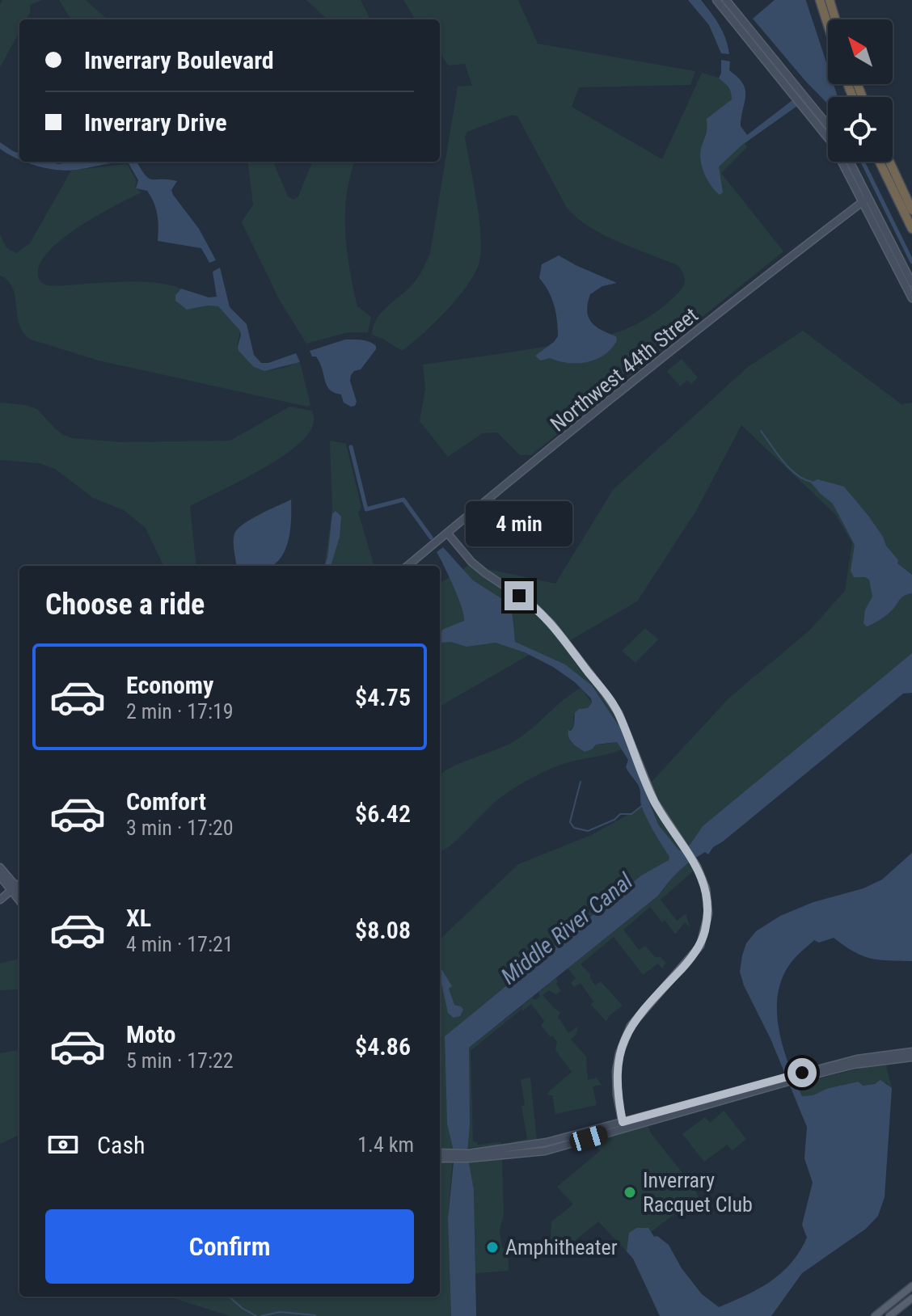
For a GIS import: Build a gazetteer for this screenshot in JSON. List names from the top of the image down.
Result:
{
  "streets": {
    "street": ["Northwest 44th Street"]
  },
  "water": ["Middle River Canal"],
  "places": ["Inverrary Racquet Club", "Amphitheater"],
  "north": "top left",
  "page": {
    "banner": ["Inverrary Boulevard", "Inverrary Drive"],
    "bubble": "4 min",
    "heading": "Choose a ride",
    "list": [
      {
        "name": "Economy",
        "note": "2 min · 17:19",
        "value": "$4.75"
      },
      {
        "name": "Comfort",
        "note": "3 min · 17:20",
        "value": "$6.42"
      },
      {
        "name": "XL",
        "note": "4 min · 17:21",
        "value": "$8.08"
      },
      {
        "name": "Moto",
        "note": "5 min · 17:22",
        "value": "$4.86"
      }
    ],
    "pay": ["Cash", "1.4 km"],
    "buttons": "Confirm"
  }
}
